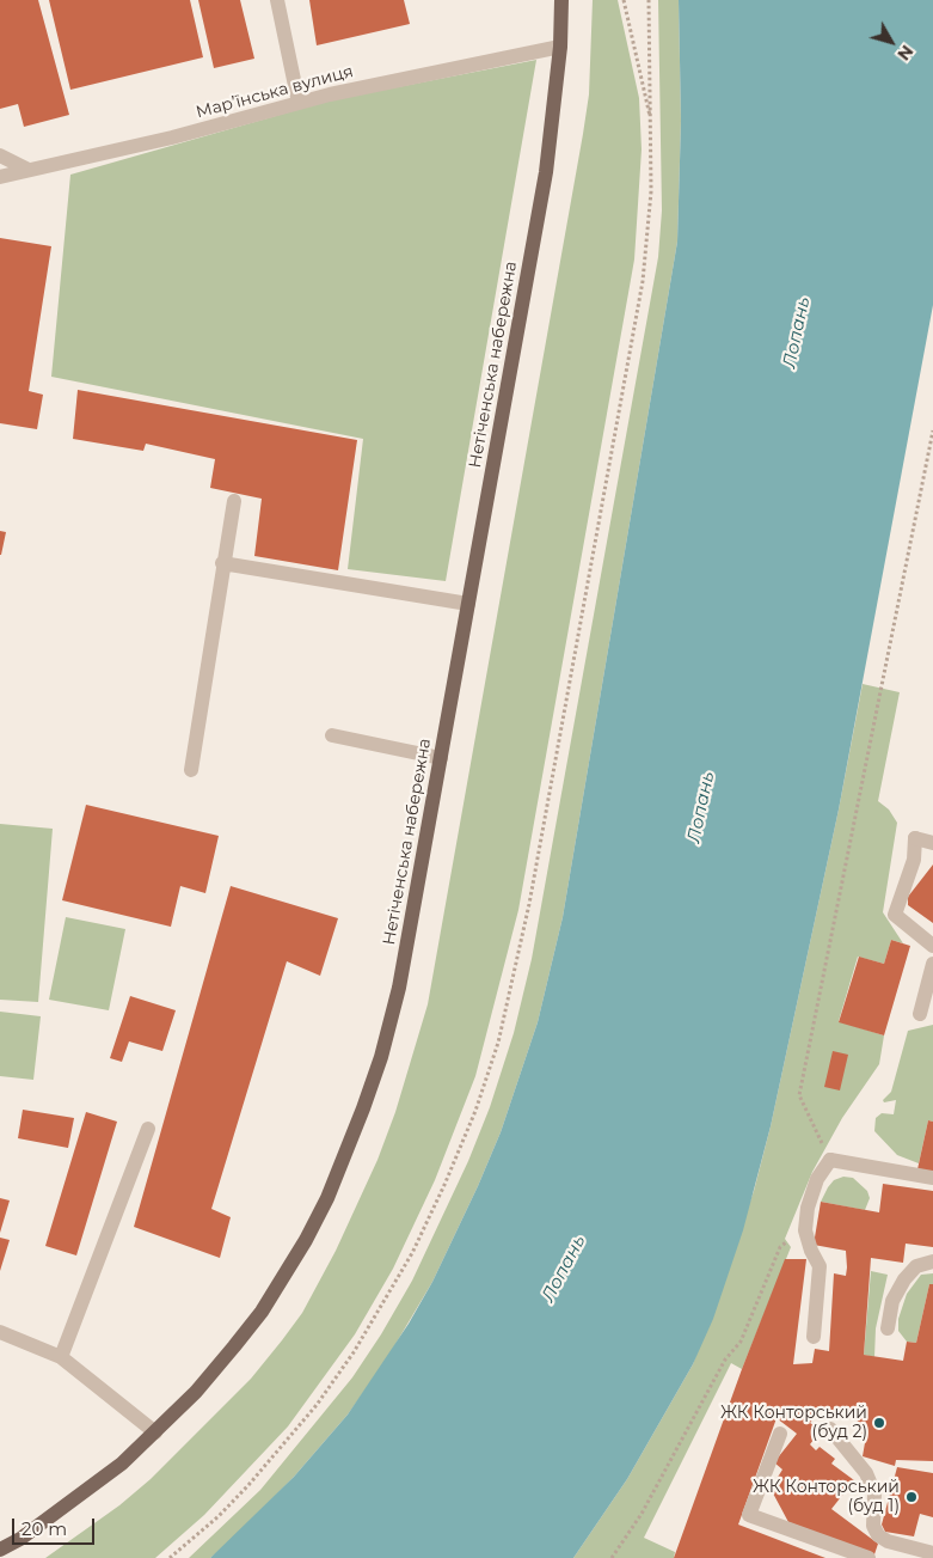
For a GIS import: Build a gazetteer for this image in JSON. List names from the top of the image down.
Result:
{
  "streets": {
    "main road": ["Нетіченська набережна"],
    "street": ["Мар’їнська вулиця"]
  },
  "crossings": [
    ["Мар’їнська вулиця", "Нетіченська набережна"]
  ],
  "water": ["Лопань"],
  "places": ["ЖК Конторський (буд 2)", "ЖК Конторський (буд 1)"],
  "scale_bar": "20 m",
  "north": "bottom right"
}
